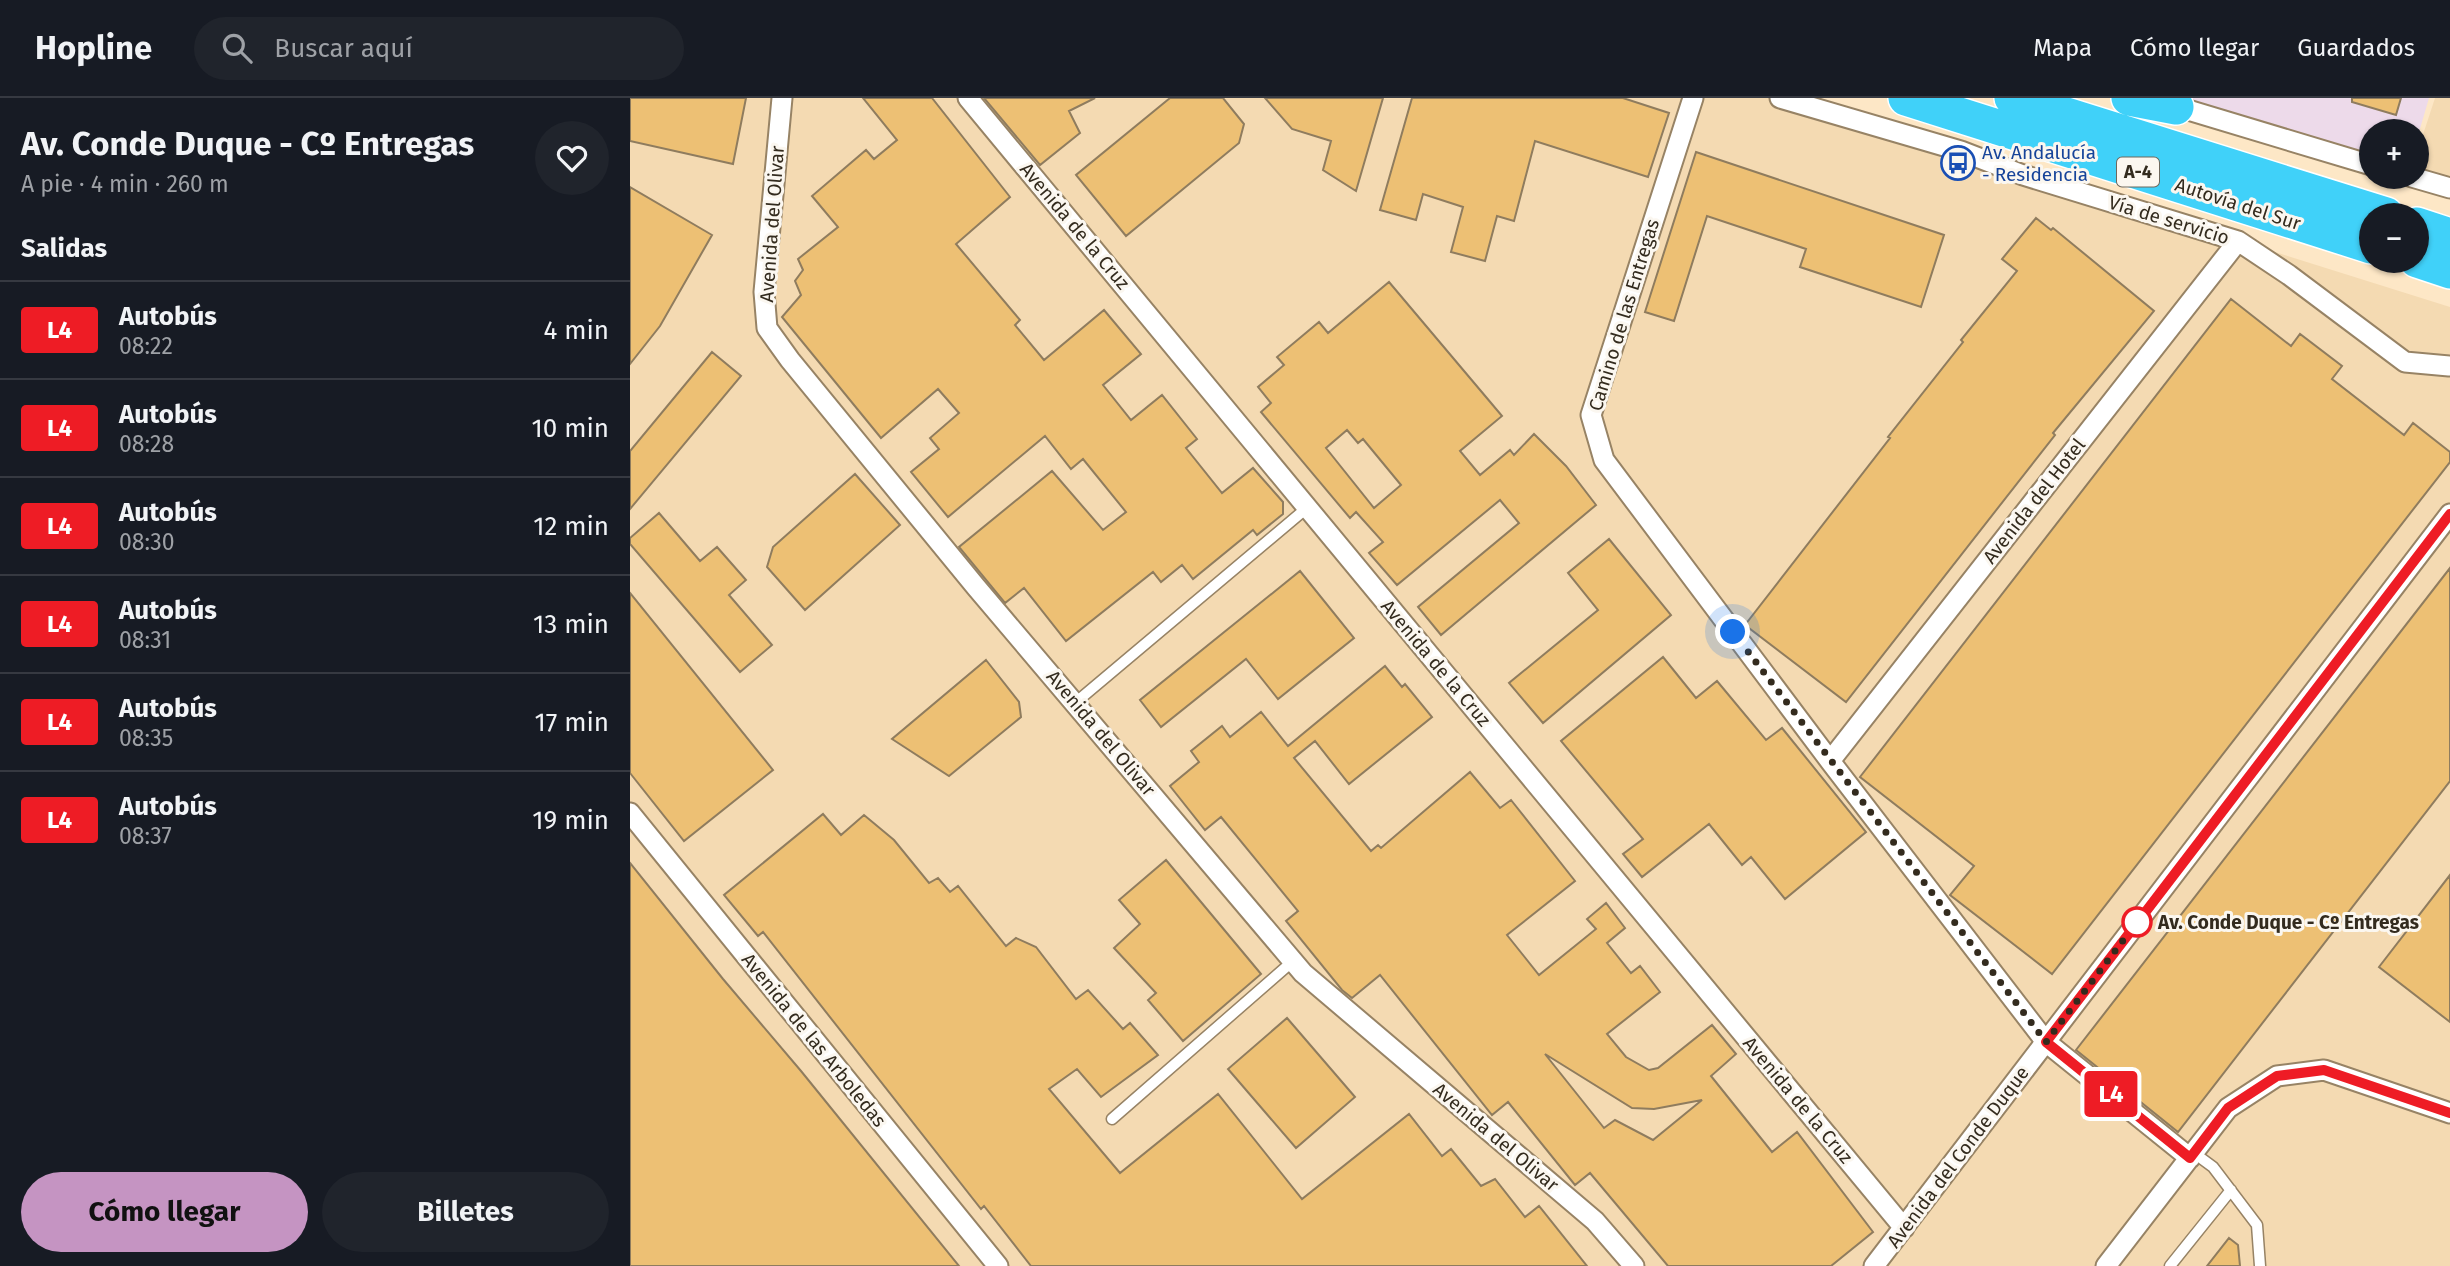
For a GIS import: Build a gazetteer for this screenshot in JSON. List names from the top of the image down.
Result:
{
  "streets": {
    "highway": ["A-4", "Autovía del Sur"],
    "street": [
      "Vía de servicio",
      "Avenida del Olivar",
      "Avenida de la Cruz",
      "Camino de las Entregas",
      "Avenida del Hotel",
      "Avenida de las Arboledas",
      "Avenida del Conde Duque"
    ]
  },
  "crossings": [
    ["Vía de servicio", "Avenida del Hotel"],
    ["Avenida de la Cruz", "Avenida del Conde Duque"],
    ["Camino de las Entregas", "Avenida del Hotel"],
    ["Camino de las Entregas", "Avenida del Conde Duque"]
  ],
  "places": {
    "bus stop": ["Av. Andalucía - Residencia"],
    "other": ["Av. Conde Duque - Cº Entregas"]
  },
  "lines": ["bus line L4"],
  "page": {
    "header": "Hopline",
    "search": "Buscar aquí",
    "nav": ["Mapa", "Cómo llegar", "Guardados"],
    "heading": [
      ["Av. Conde Duque - Cº Entregas", "A pie · 4 min · 260 m"],
      "Salidas"
    ],
    "on_map": "L4",
    "map_buttons": ["+", "−"],
    "list": [
      {
        "mark": "L4",
        "name": "Autobús",
        "note": "08:22",
        "value": "4 min"
      },
      {
        "mark": "L4",
        "name": "Autobús",
        "note": "08:28",
        "value": "10 min"
      },
      {
        "mark": "L4",
        "name": "Autobús",
        "note": "08:30",
        "value": "12 min"
      },
      {
        "mark": "L4",
        "name": "Autobús",
        "note": "08:31",
        "value": "13 min"
      },
      {
        "mark": "L4",
        "name": "Autobús",
        "note": "08:35",
        "value": "17 min"
      },
      {
        "mark": "L4",
        "name": "Autobús",
        "note": "08:37",
        "value": "19 min"
      }
    ],
    "buttons": ["Cómo llegar", "Billetes"]
  }
}
